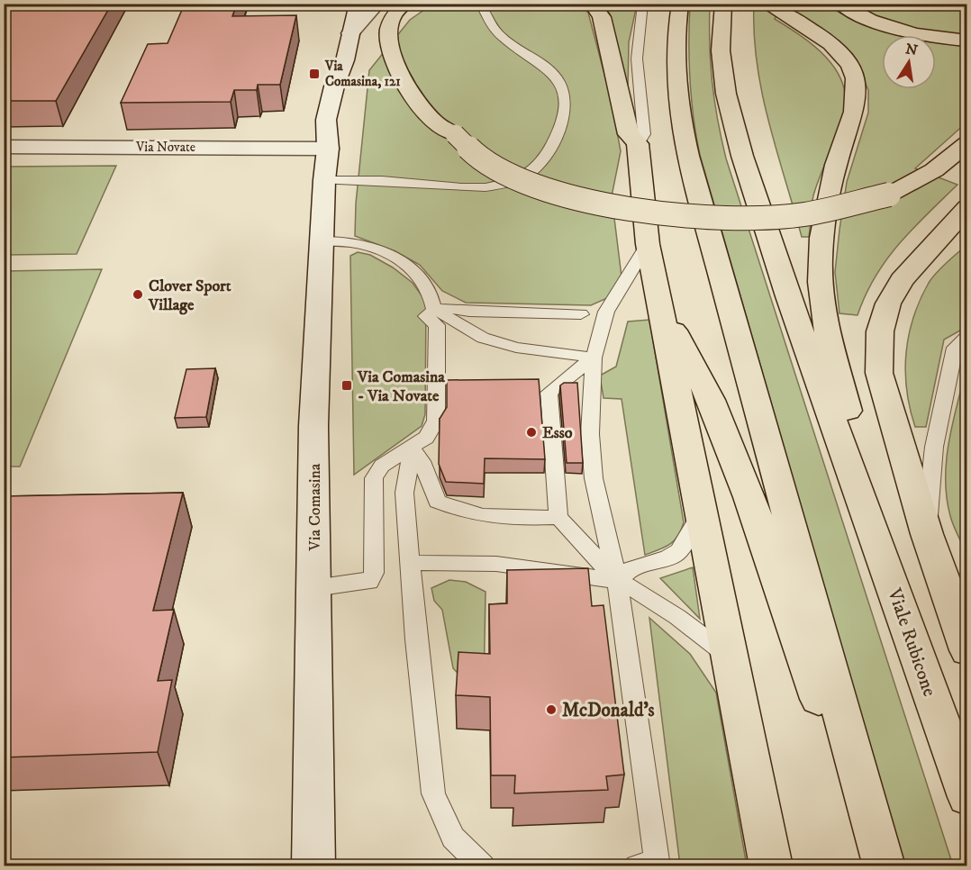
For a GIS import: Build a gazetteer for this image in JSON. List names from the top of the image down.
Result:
{
  "streets": {
    "highway": ["Viale Rubicone"],
    "main road": ["Via Novate", "Via Comasina"]
  },
  "crossings": [
    ["Via Novate", "Via Comasina"]
  ],
  "places": {
    "transit": ["Via Comasina, 121", "Via Comasina - Via Novate"],
    "other": ["Clover Sport Village", "Esso", "McDonald's"]
  },
  "north": "top"
}
